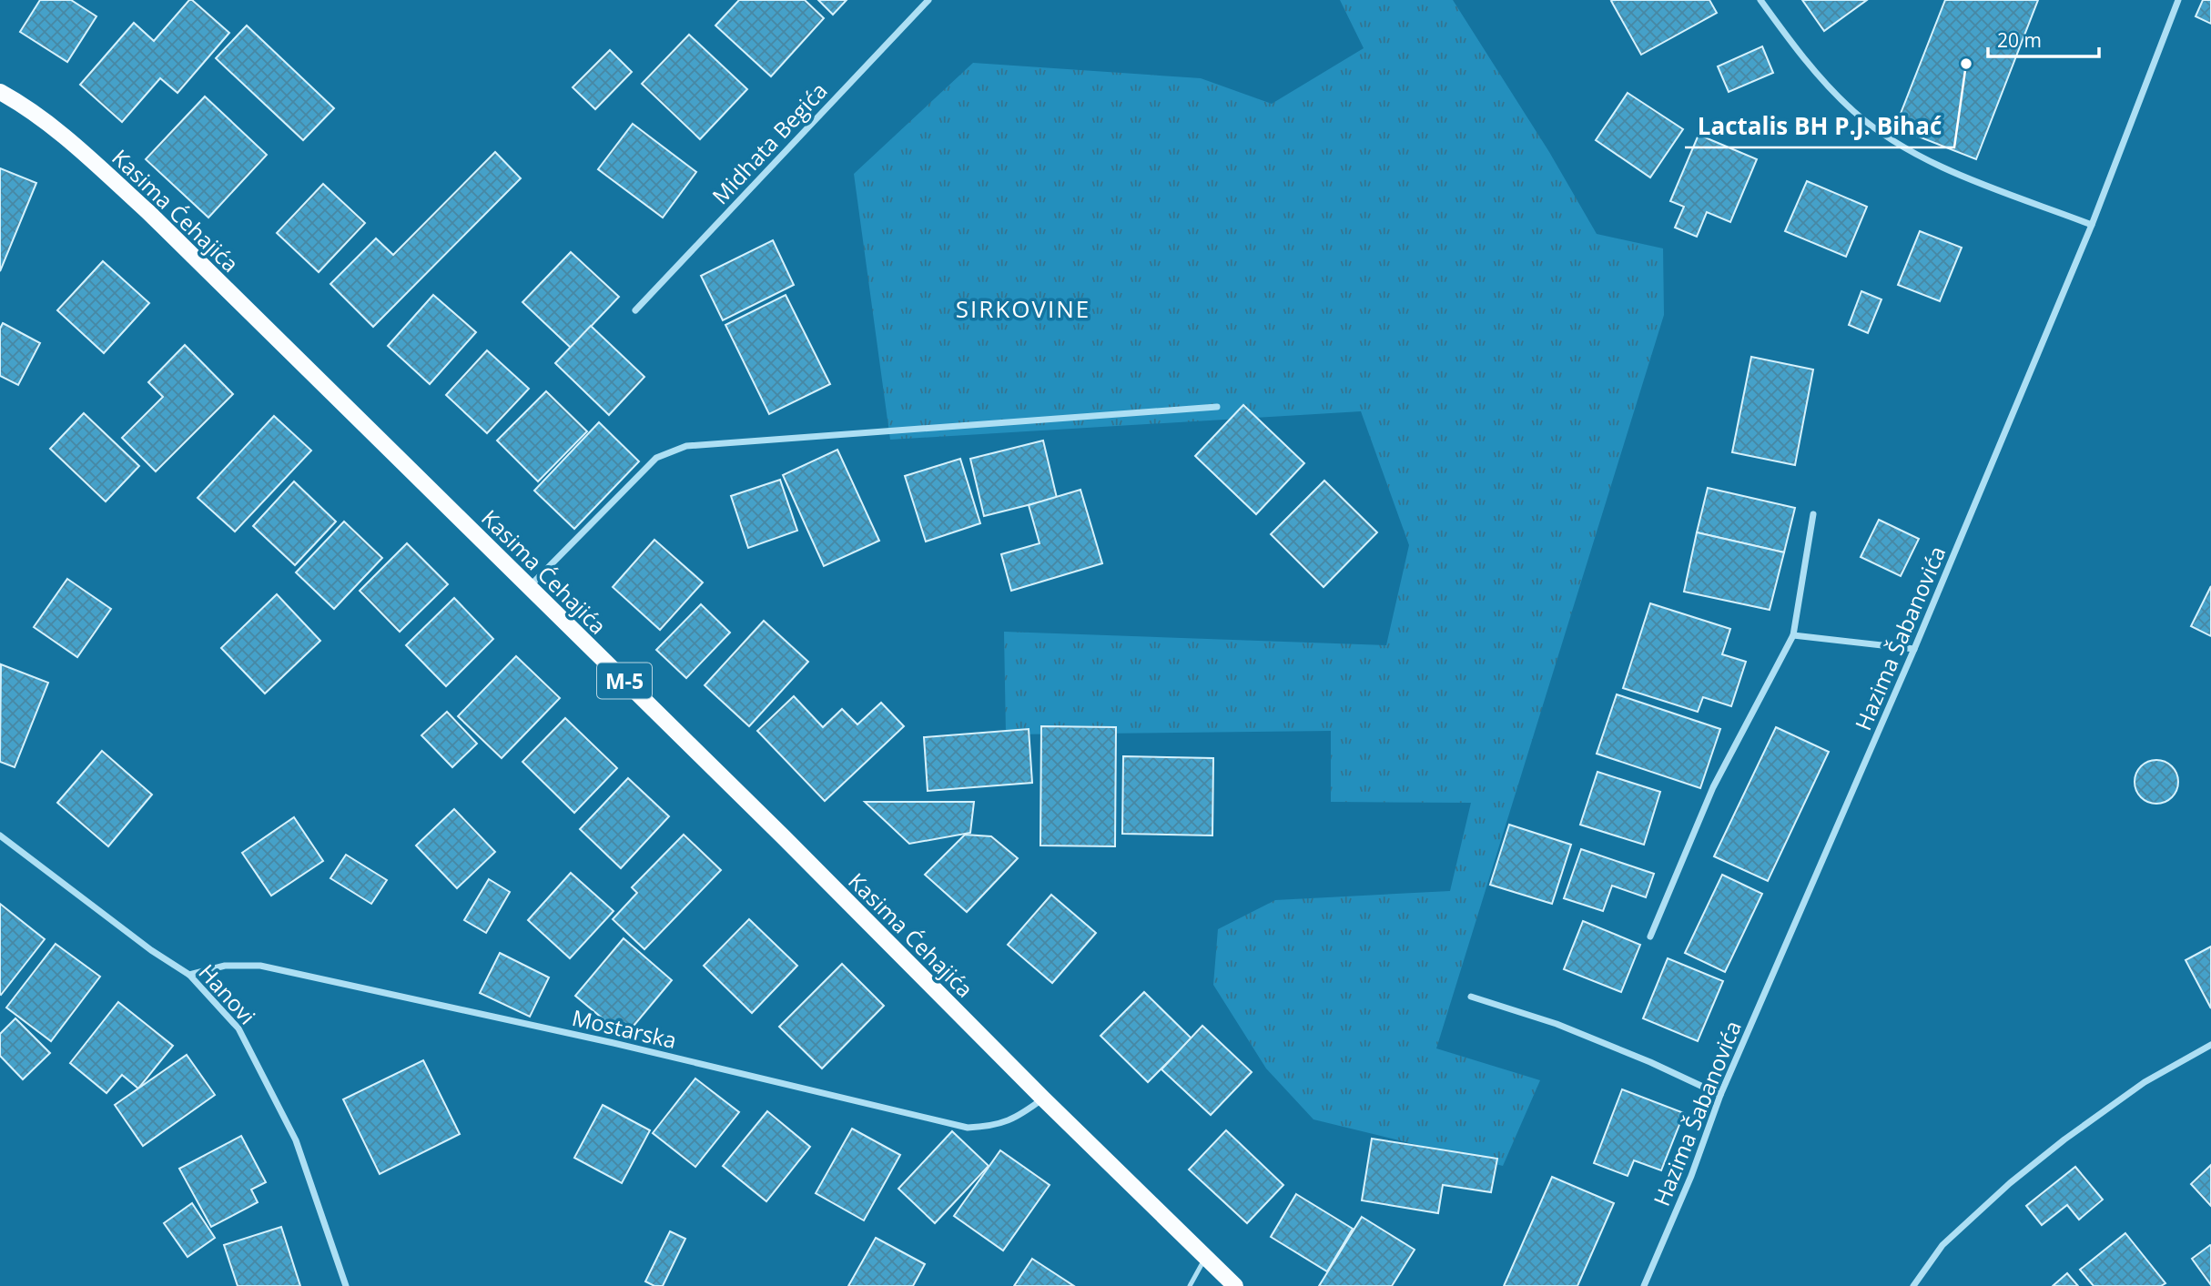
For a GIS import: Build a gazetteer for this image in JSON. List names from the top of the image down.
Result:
{
  "streets": {
    "main road": ["Kasima Ćehajića", "M-5"],
    "street": [
      "Midhata Begića",
      "Hazima Šabanovića",
      "Hanovi",
      "Mostarska"
    ]
  },
  "crossings": [
    ["Kasima Ćehajića", "Mostarska"],
    ["Hanovi", "Mostarska"]
  ],
  "districts": ["SIRKOVINE"],
  "places": ["Lactalis BH P.J. Bihać"],
  "scale_bar": "20 m"
}
